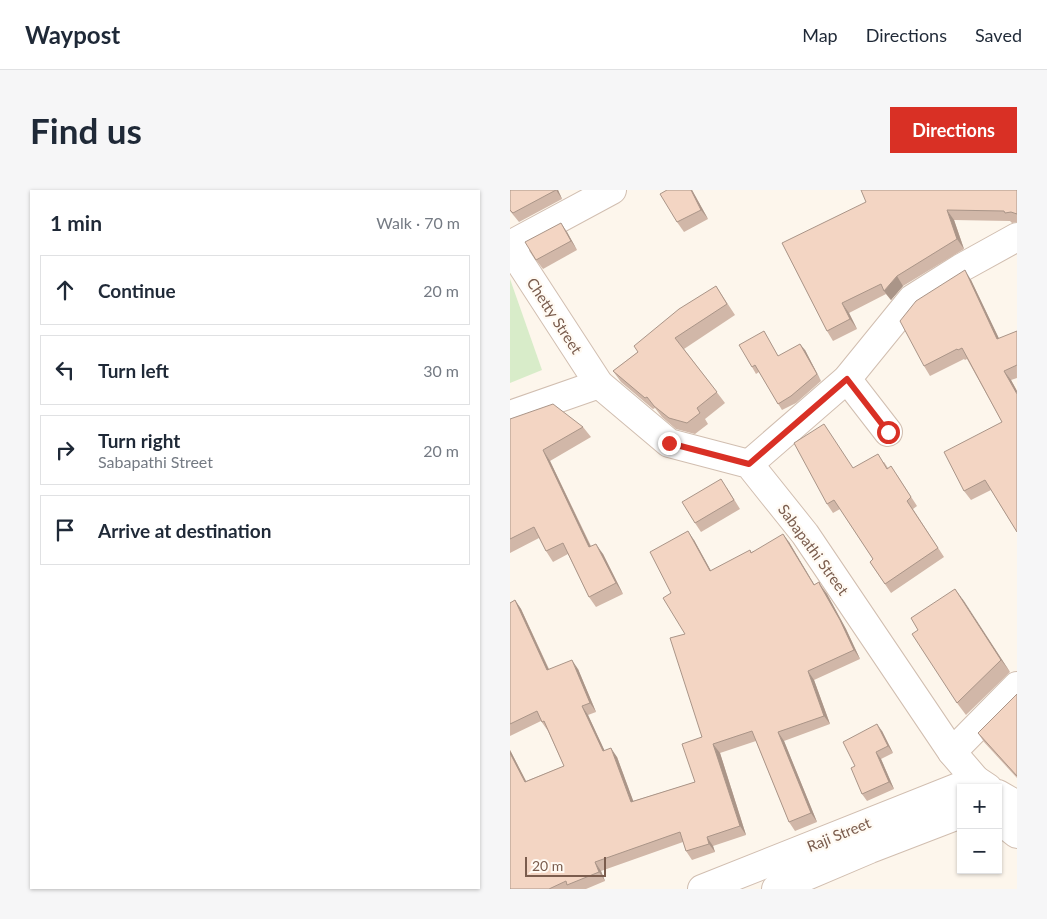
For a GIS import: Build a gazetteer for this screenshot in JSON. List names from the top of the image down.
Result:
{
  "streets": {
    "street": ["Chetty Street", "Sabapathi Street", "Raji Street"]
  },
  "scale_bar": "20 m",
  "page": {
    "header": "Waypost",
    "nav": ["Map", "Directions", "Saved"],
    "buttons": "Directions",
    "title": "Find us",
    "heading": ["1 min", "Walk · 70 m"],
    "list": [
      ["Continue", "20 m"],
      ["Turn left", "30 m"],
      ["Turn right", "Sabapathi Street", "20 m"],
      "Arrive at destination"
    ],
    "map_buttons": ["+", "−"],
    "scale": "20 m"
  }
}
